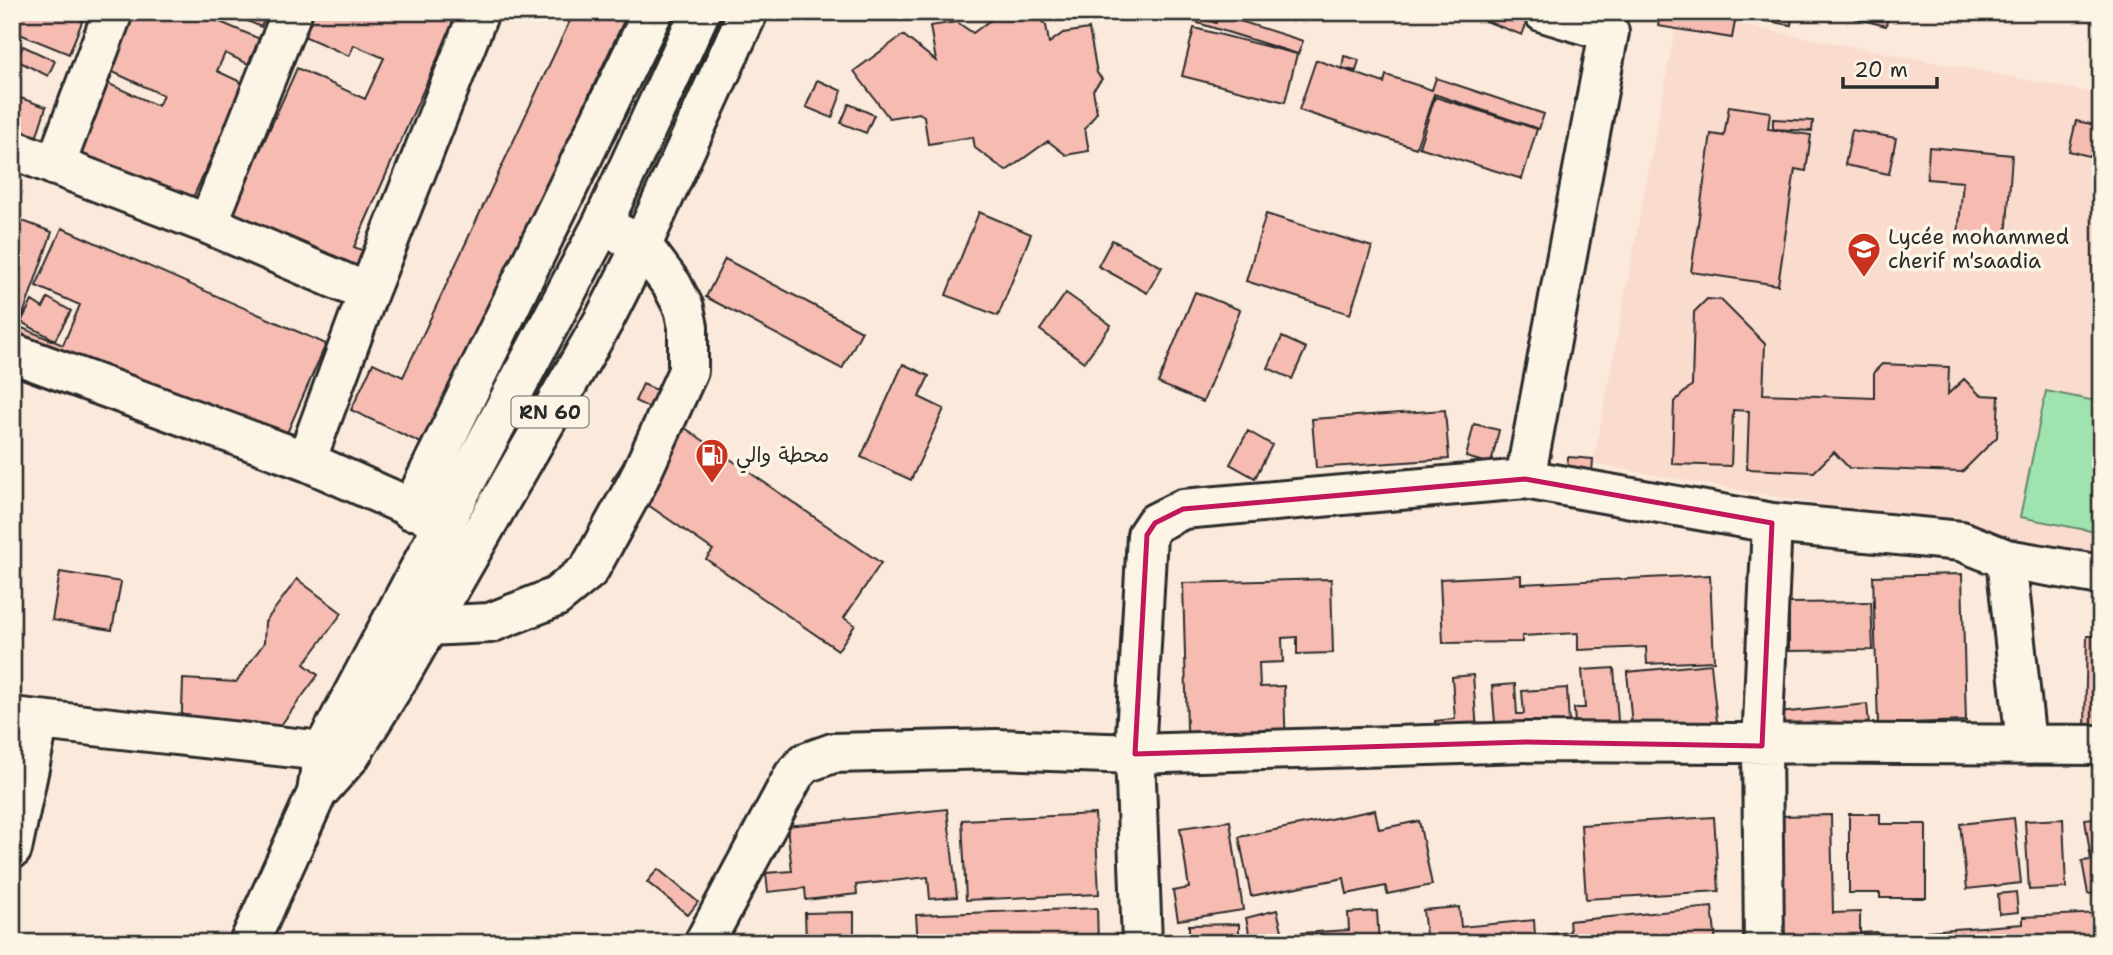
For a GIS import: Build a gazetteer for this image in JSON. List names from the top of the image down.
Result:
{
  "streets": {
    "street": ["RN 60"]
  },
  "places": {
    "school or university": ["Lycée mohammed cherif m'saadia"],
    "fuel station": ["محطة والي"]
  },
  "scale_bar": "20 m"
}
